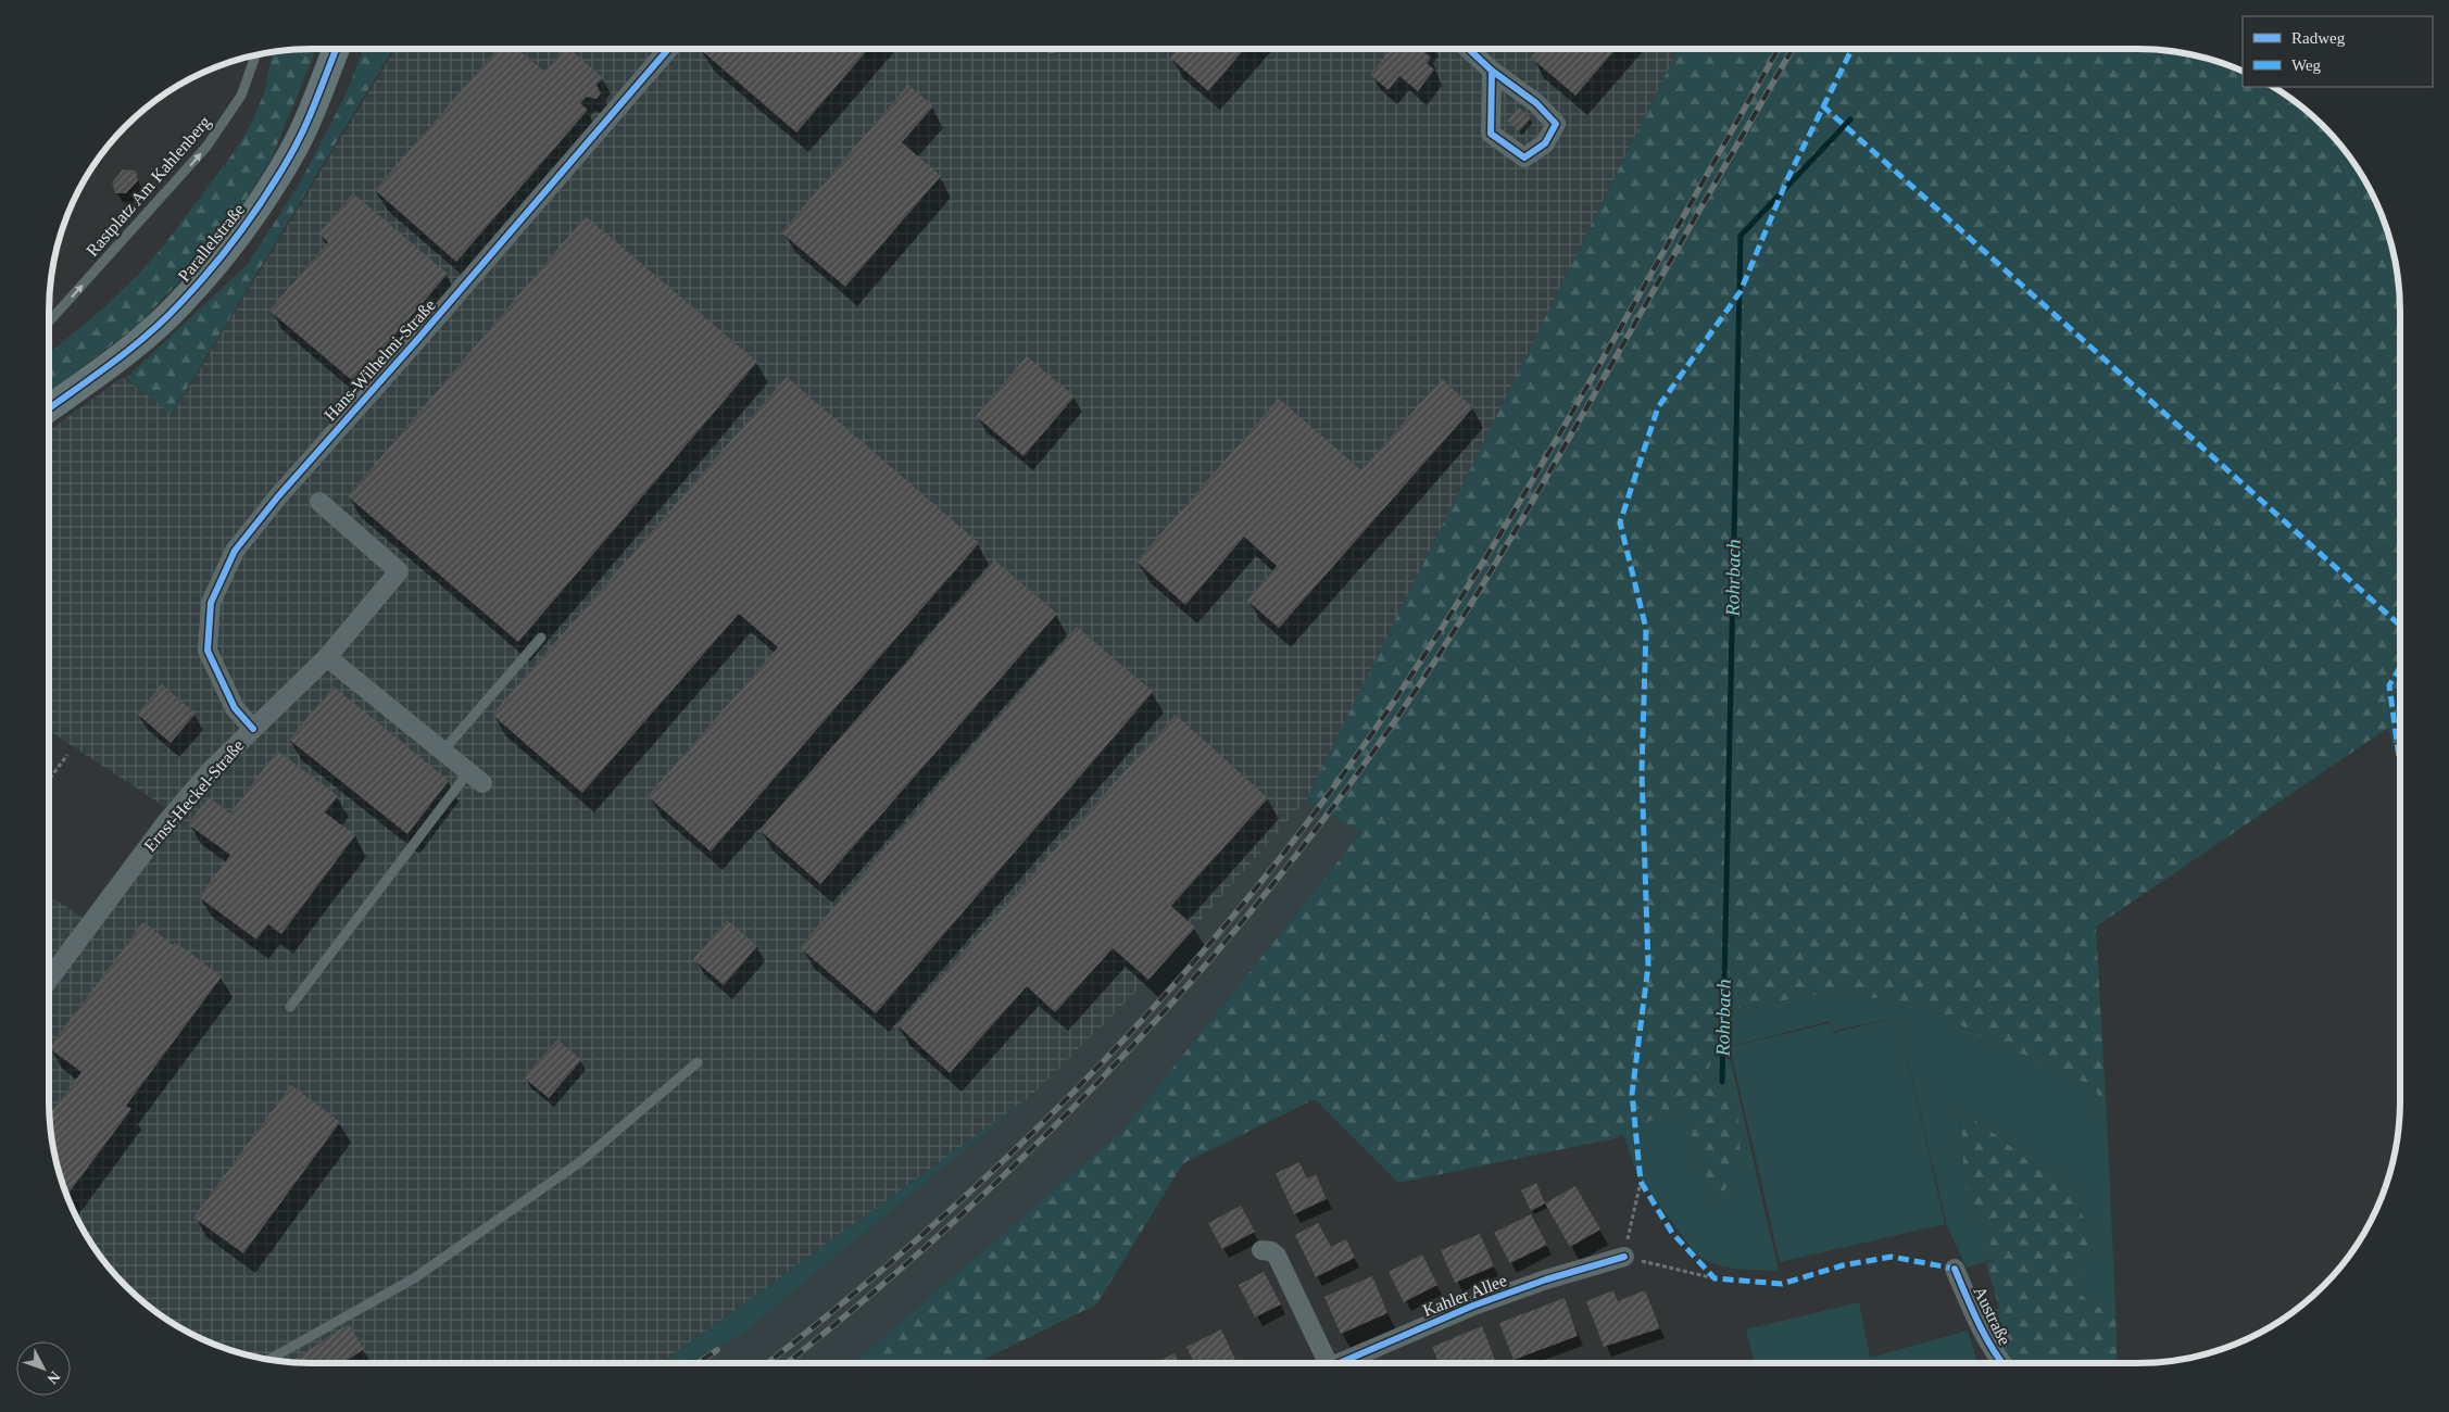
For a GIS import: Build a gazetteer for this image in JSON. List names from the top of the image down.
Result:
{
  "streets": {
    "street": [
      "Parallelstraße",
      "Hans-Wilhelmi-Straße",
      "Ernst-Heckel-Straße",
      "Kahler Allee",
      "Austraße"
    ],
    "lane": ["Rastplatz Am Kahlenberg"]
  },
  "crossings": [
    ["Hans-Wilhelmi-Straße", "Ernst-Heckel-Straße"]
  ],
  "one_way": ["Rastplatz Am Kahlenberg"],
  "water": ["Rohrbach"],
  "legend": ["Radweg", "Weg"],
  "north": "bottom right"
}
